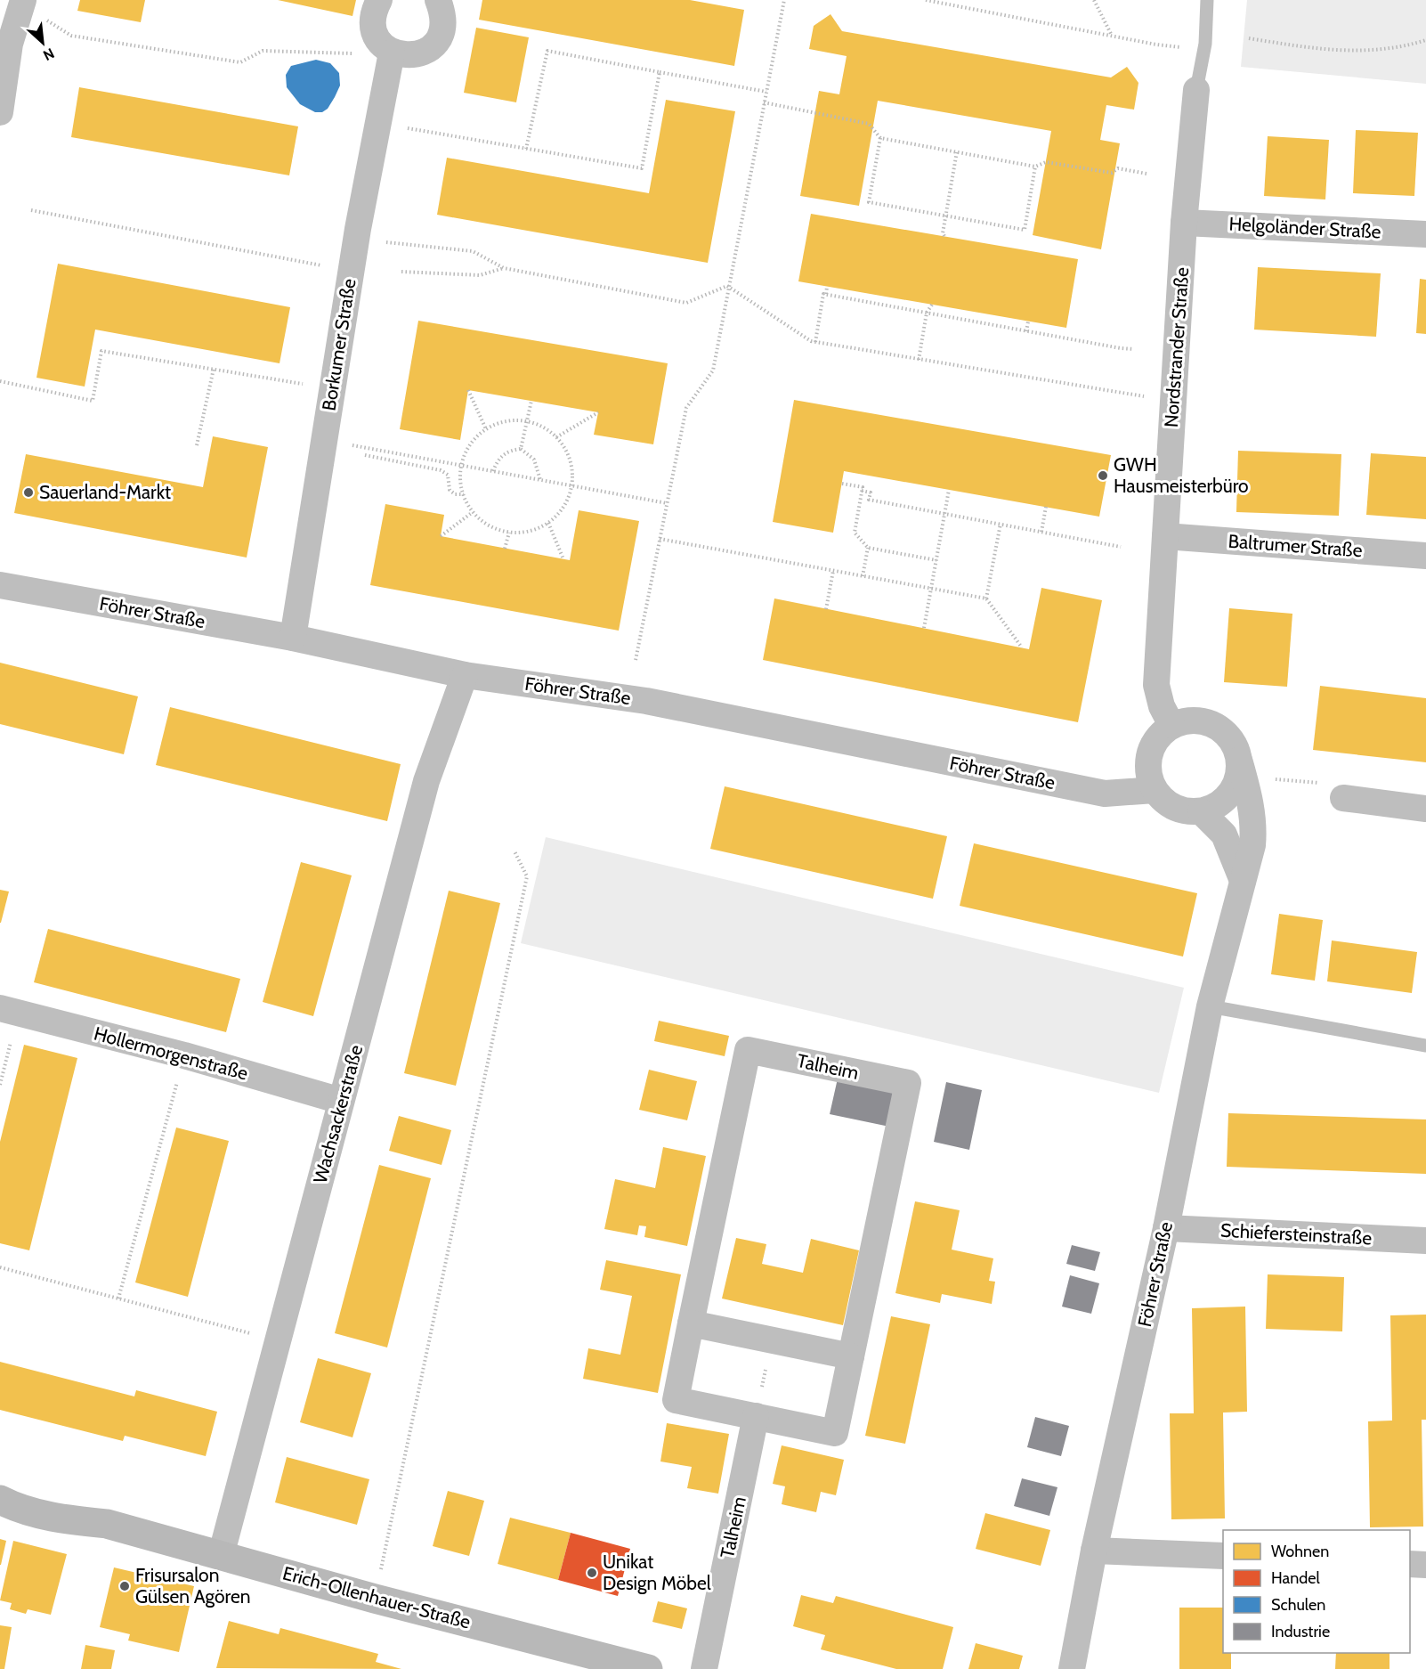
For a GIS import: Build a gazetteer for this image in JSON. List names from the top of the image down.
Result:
{
  "streets": {
    "street": [
      "Helgoländer Straße",
      "Borkumer Straße",
      "Nordstrander Straße",
      "Baltrumer Straße",
      "Föhrer Straße",
      "Hollermorgenstraße",
      "Talheim",
      "Wachsackerstraße",
      "Schiefersteinstraße",
      "Erich-Ollenhauer-Straße"
    ]
  },
  "crossings": [
    ["Helgoländer Straße", "Nordstrander Straße"],
    ["Borkumer Straße", "Föhrer Straße"],
    ["Nordstrander Straße", "Baltrumer Straße"],
    ["Nordstrander Straße", "Föhrer Straße"],
    ["Föhrer Straße", "Wachsackerstraße"],
    ["Föhrer Straße", "Schiefersteinstraße"],
    ["Hollermorgenstraße", "Wachsackerstraße"],
    ["Wachsackerstraße", "Erich-Ollenhauer-Straße"]
  ],
  "places": [
    "GWH Hausmeisterbüro",
    "Sauerland-Markt",
    "Unikat Design Möbel",
    "Frisursalon Gülsen Agören"
  ],
  "legend": [
    "Wohnen",
    "Handel",
    "Schulen",
    "Industrie"
  ],
  "north": "bottom right"
}
